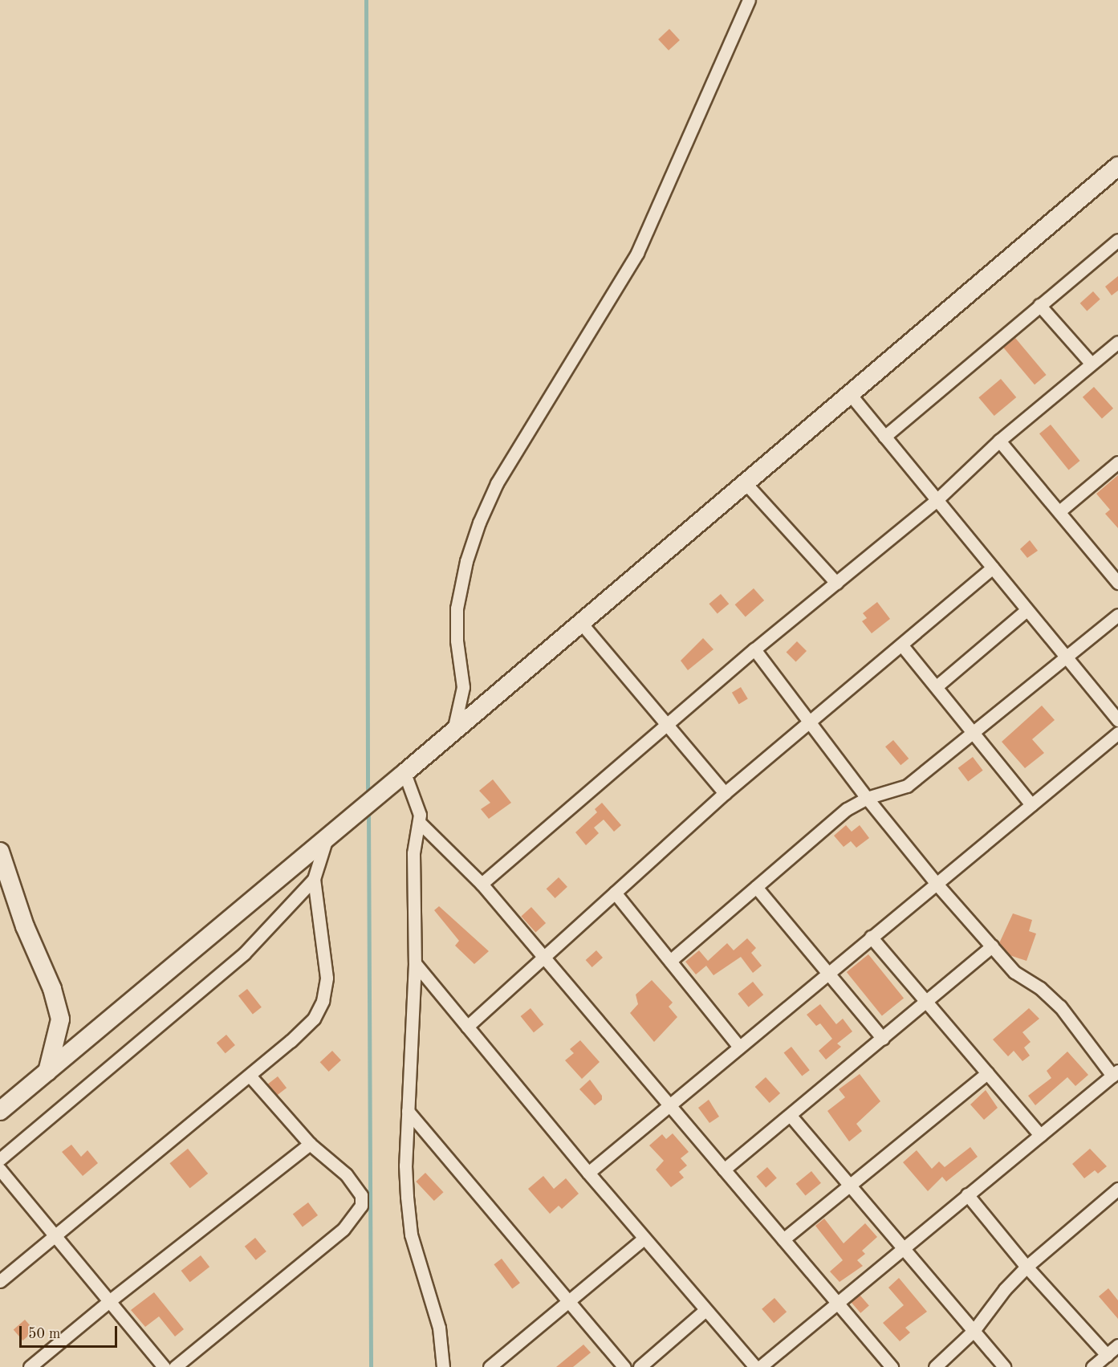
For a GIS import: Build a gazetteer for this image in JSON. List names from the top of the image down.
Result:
{
  "scale_bar": "50 m"
}
